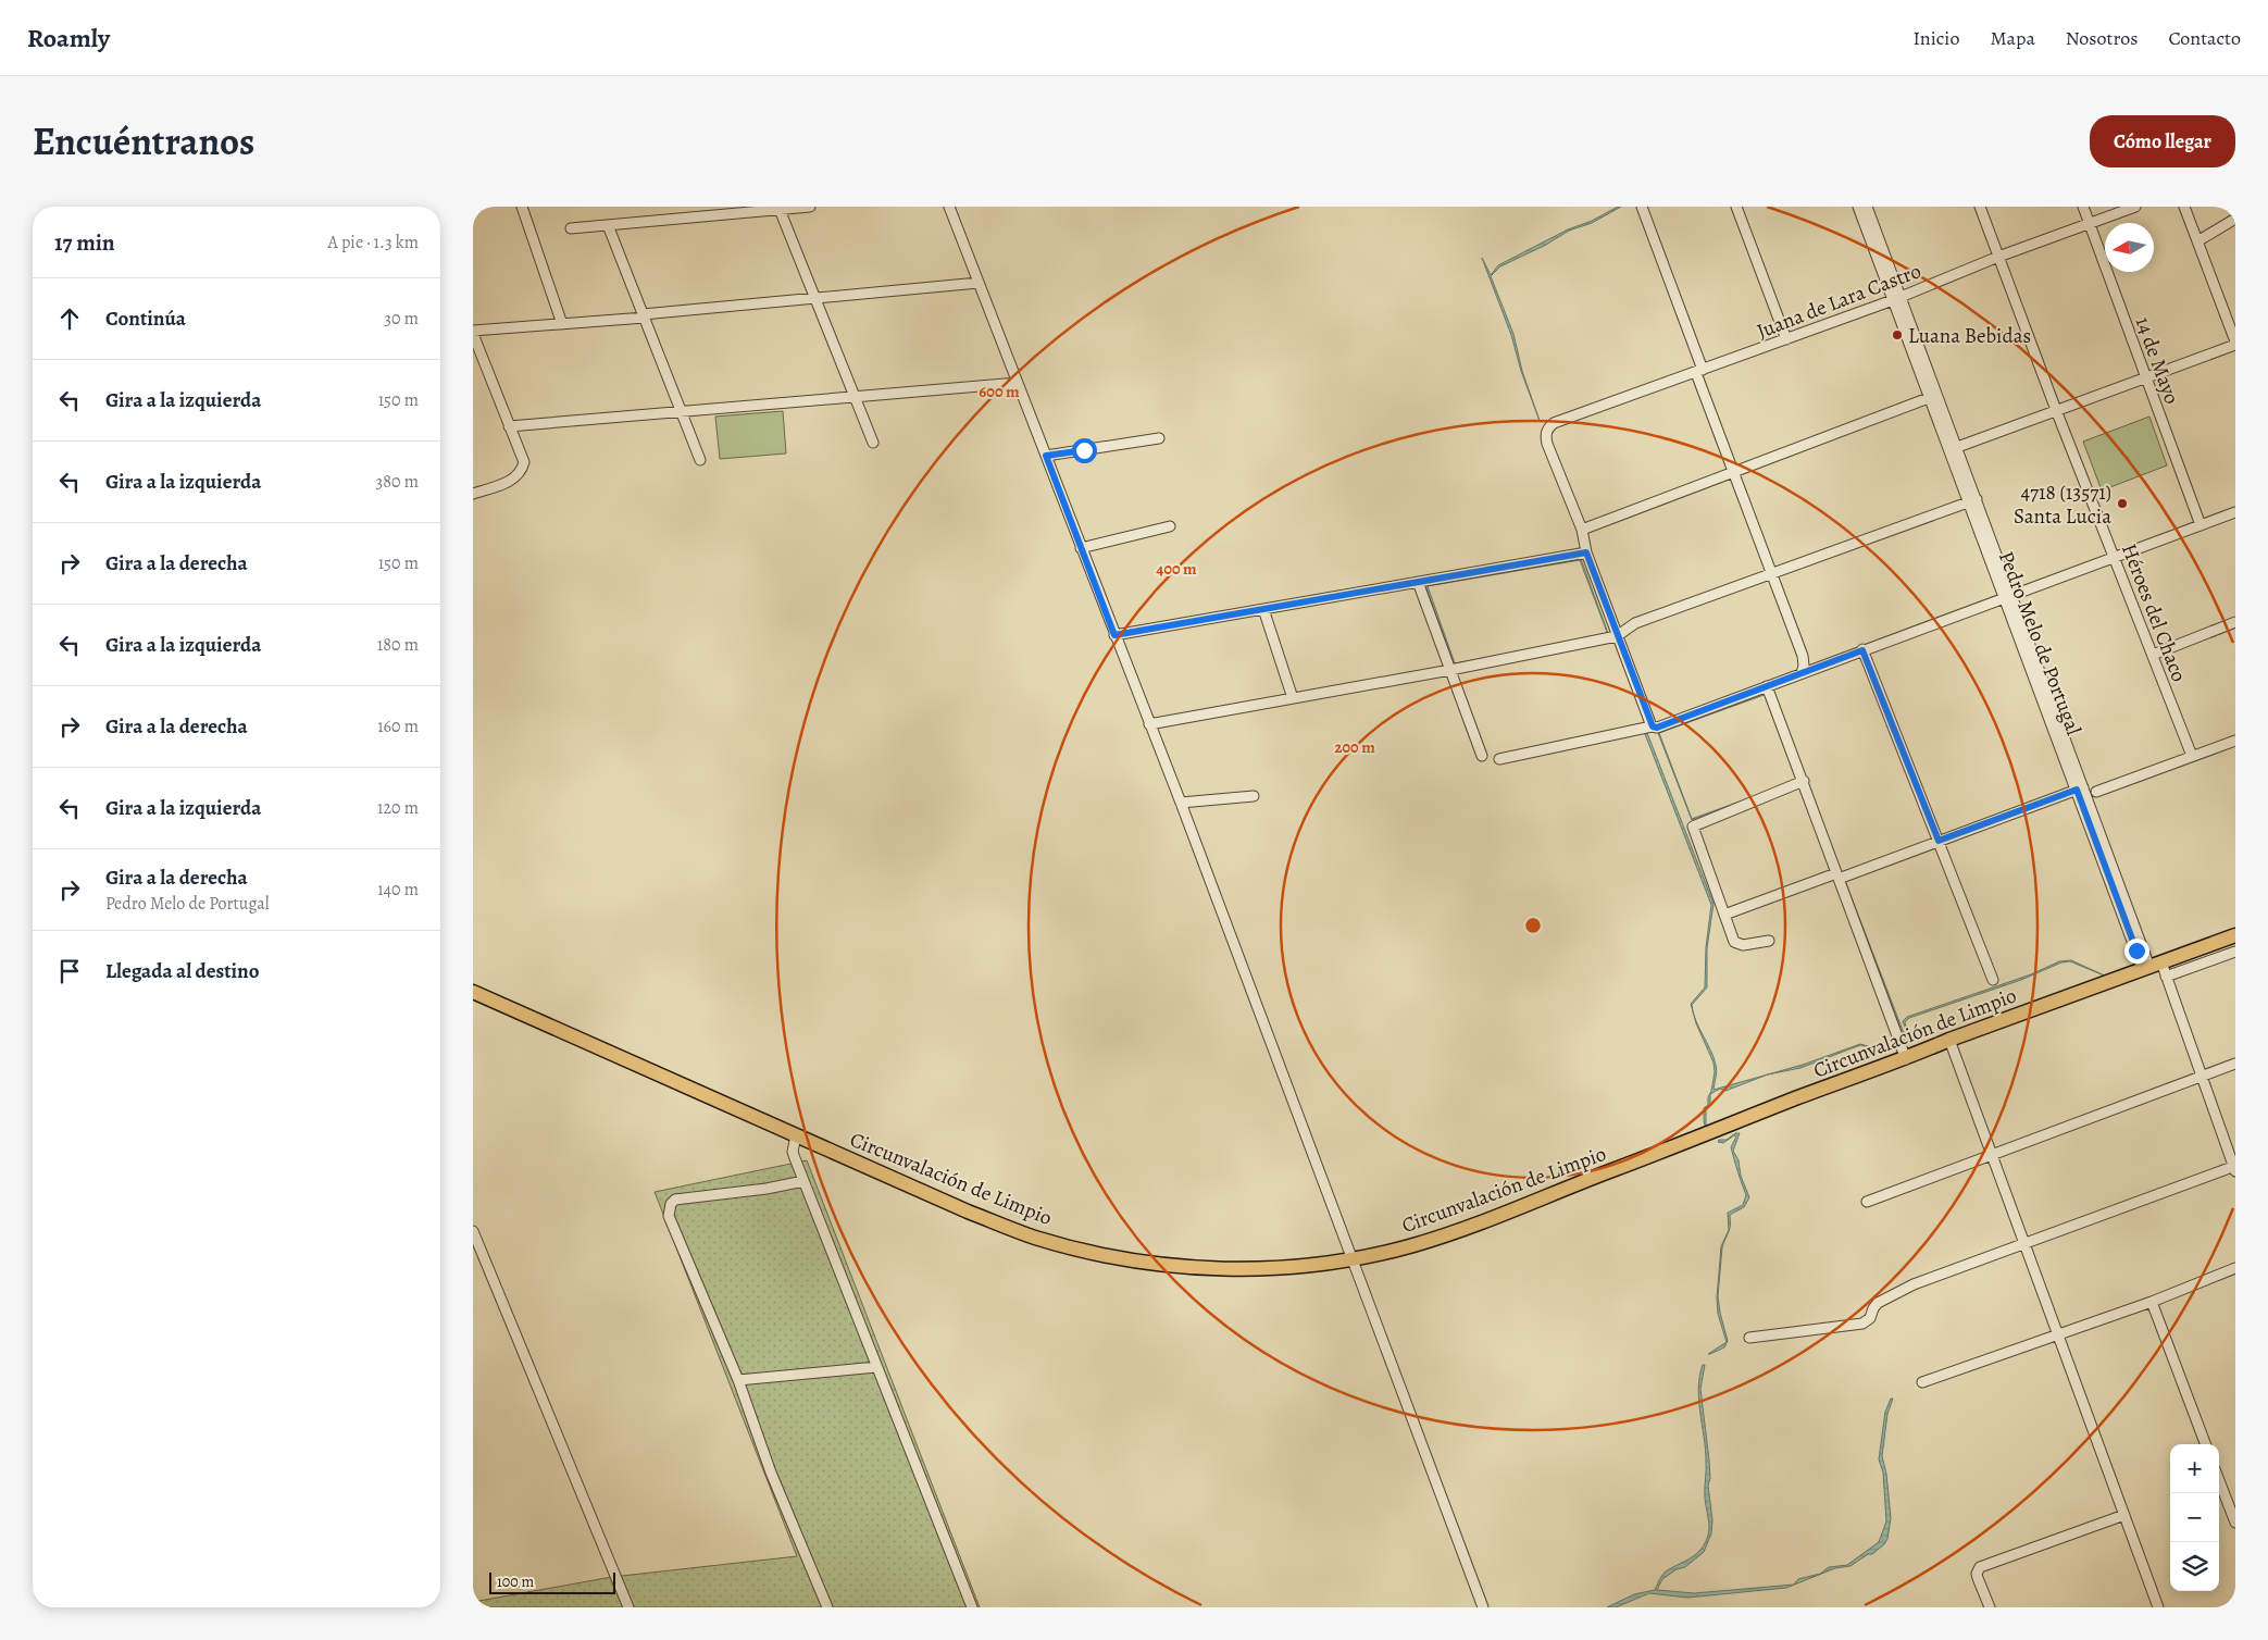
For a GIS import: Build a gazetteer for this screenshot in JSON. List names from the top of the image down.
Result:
{
  "streets": {
    "highway": ["Circunvalación de Limpio"],
    "street": [
      "Juana de Lara Castro",
      "14 de Mayo",
      "Héroes del Chaco",
      "Pedro Melo de Portugal"
    ]
  },
  "crossings": [
    ["Juana de Lara Castro", "14 de Mayo"],
    ["Juana de Lara Castro", "Héroes del Chaco"],
    ["Juana de Lara Castro", "Pedro Melo de Portugal"],
    ["Pedro Melo de Portugal", "Circunvalación de Limpio"]
  ],
  "places": ["Luana Bebidas", "4718 (13571) Santa Lucia"],
  "scale_bar": "100 m",
  "north": "left",
  "page": {
    "header": "Roamly",
    "nav": [
      "Inicio",
      "Mapa",
      "Nosotros",
      "Contacto"
    ],
    "title": "Encuéntranos",
    "buttons": "Cómo llegar",
    "heading": ["17 min", "A pie · 1.3 km"],
    "list": [
      ["Continúa", "30 m"],
      ["Gira a la izquierda", "150 m"],
      ["Gira a la izquierda", "380 m"],
      ["Gira a la derecha", "150 m"],
      ["Gira a la izquierda", "180 m"],
      ["Gira a la derecha", "160 m"],
      ["Gira a la izquierda", "120 m"],
      ["Gira a la derecha", "Pedro Melo de Portugal", "140 m"],
      "Llegada al destino"
    ],
    "map_buttons": ["+", "−"],
    "scale": "100 m"
  },
  "rings": ["600 m", "400 m", "200 m"]
}
